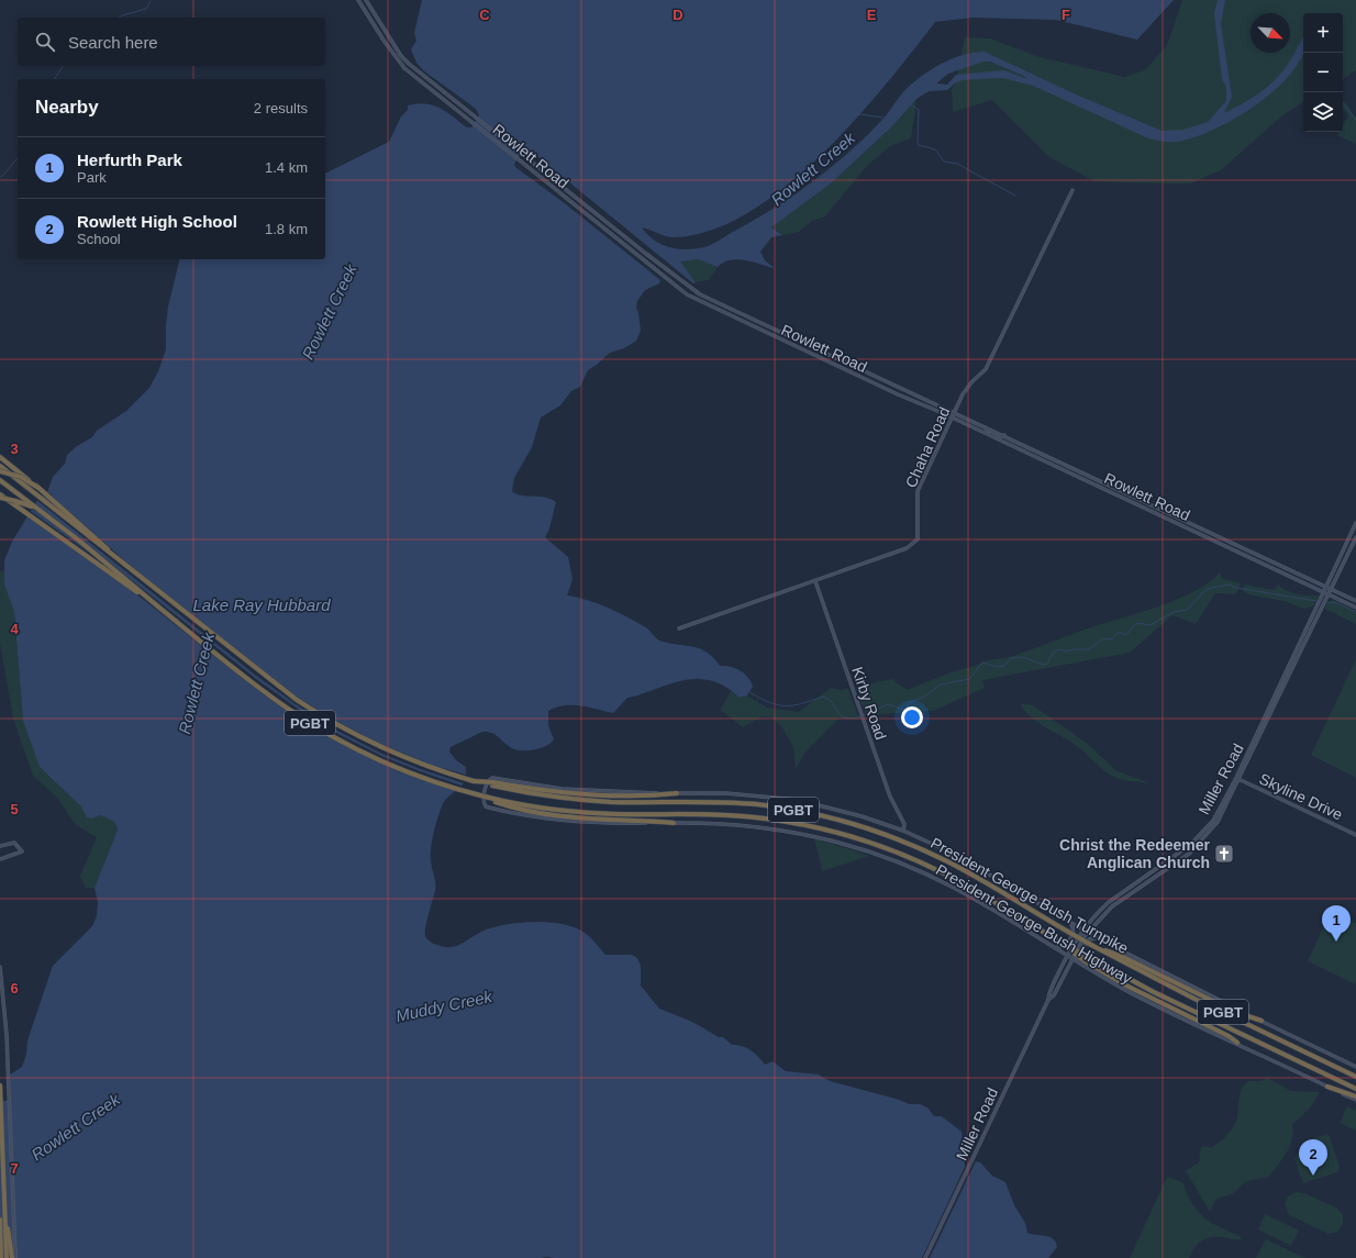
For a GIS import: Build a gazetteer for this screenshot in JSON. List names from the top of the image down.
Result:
{
  "streets": {
    "highway": ["PGBT", "President George Bush Turnpike"],
    "main road": [
      "Rowlett Road",
      "Chaha Road",
      "Kirby Road",
      "Miller Road",
      "Skyline Drive",
      "President George Bush Highway"
    ]
  },
  "crossings": [
    ["Rowlett Road", "Chaha Road"],
    ["Rowlett Road", "Miller Road"],
    ["Chaha Road", "Kirby Road"],
    ["Kirby Road", "President George Bush Highway"],
    ["Miller Road", "Skyline Drive"],
    ["Miller Road", "President George Bush Highway"],
    ["President George Bush Turnpike", "President George Bush Highway"]
  ],
  "water": ["Rowlett Creek", "Lake Ray Hubbard", "Muddy Creek"],
  "places": {
    "church": ["Christ the Redeemer Anglican Church"]
  },
  "north": "bottom right",
  "page": {
    "map_buttons": ["+", "−"],
    "search": "Search here",
    "heading": ["Nearby", "2 results"],
    "list": [
      {
        "mark": "1",
        "name": "Herfurth Park",
        "note": "Park",
        "value": "1.4 km"
      },
      {
        "mark": "2",
        "name": "Rowlett High School",
        "note": "School",
        "value": "1.8 km"
      }
    ],
    "pins": ["1", "2"]
  },
  "grid": {
    "columns": [
      "C",
      "D",
      "E",
      "F"
    ],
    "rows": [
      "3",
      "4",
      "5",
      "6",
      "7"
    ]
  }
}
